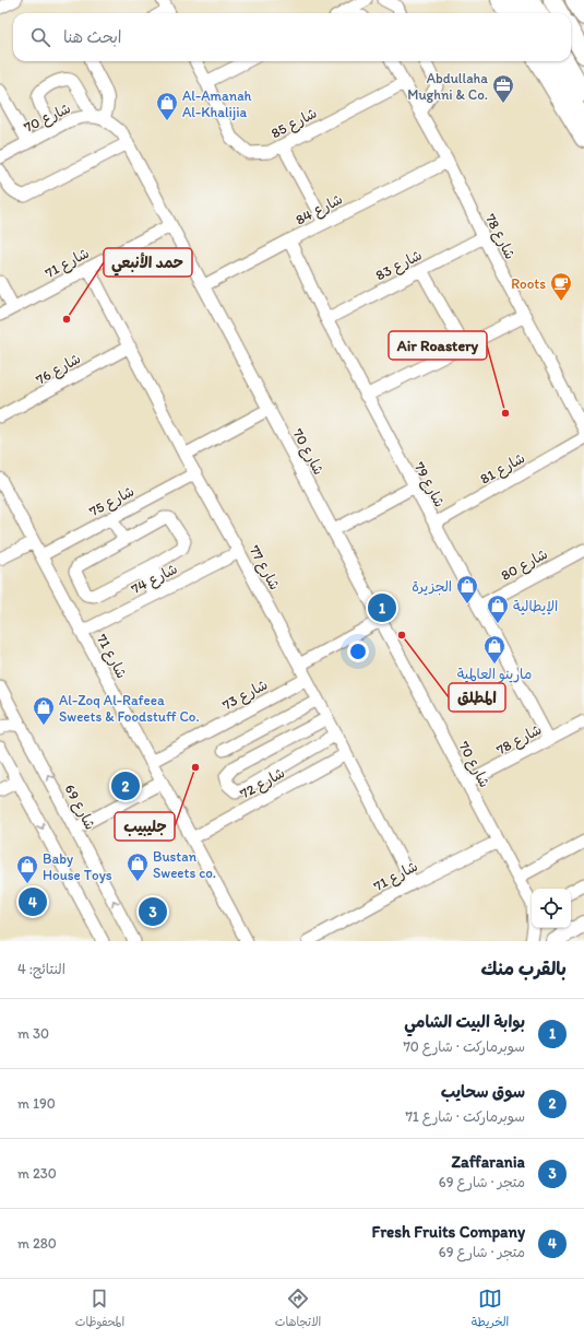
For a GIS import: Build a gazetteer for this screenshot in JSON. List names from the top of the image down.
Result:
{
  "streets": {
    "street": [
      "شارع 70",
      "شارع 85",
      "شارع 84",
      "شارع 78",
      "شارع 71",
      "شارع 83",
      "شارع 76",
      "شارع 81",
      "شارع 79",
      "شارع 75",
      "شارع 80",
      "شارع 77",
      "شارع 74",
      "شارع 73",
      "شارع 72",
      "شارع 69"
    ]
  },
  "crossings": [
    ["شارع 70", "شارع 84"],
    ["شارع 70", "شارع 78"],
    ["شارع 70", "شارع 71"],
    ["شارع 85", "شارع 78"],
    ["شارع 84", "شارع 78"],
    ["شارع 84", "شارع 79"],
    ["شارع 78", "شارع 83"],
    ["شارع 78", "شارع 79"],
    ["شارع 71", "شارع 75"],
    ["شارع 71", "شارع 77"],
    ["شارع 71", "شارع 74"],
    ["شارع 71", "شارع 73"],
    ["شارع 71", "شارع 72"],
    ["شارع 83", "شارع 79"],
    ["شارع 76", "شارع 77"],
    ["شارع 81", "شارع 79"],
    ["شارع 79", "شارع 80"],
    ["شارع 75", "شارع 77"],
    ["شارع 77", "شارع 74"],
    ["شارع 77", "شارع 73"],
    ["شارع 77", "شارع 72"]
  ],
  "places": {
    "office": ["Abdullaha Mughni & Co."],
    "shop": [
      "Al-Amanah Al-Khalijia",
      "الجزيرة",
      "الإيطالية",
      "مارينو العالمية",
      "Al-Zoq Al-Rafeea Sweets & Foodstuff Co.",
      "Bustan Sweets co.",
      "Baby House Toys"
    ],
    "cafe": ["Roots"],
    "other": [
      "حمد الأنبعي",
      "Air Roastery",
      "المطلق",
      "جليبيب"
    ]
  },
  "page": {
    "search": "ابحث هنا",
    "pins": [
      "1",
      "2",
      "4",
      "3"
    ],
    "heading": ["بالقرب منك", "النتائج: 4"],
    "list": [
      {
        "mark": "1",
        "name": "بوابة البيت الشامي",
        "note": "سوبرماركت · شارع 70",
        "value": "30 m"
      },
      {
        "mark": "2",
        "name": "سوق سحايب",
        "note": "سوبرماركت · شارع 71",
        "value": "190 m"
      },
      {
        "mark": "3",
        "name": "Zaffarania",
        "note": "متجر · شارع 69",
        "value": "230 m"
      },
      {
        "mark": "4",
        "name": "Fresh Fruits Company",
        "note": "متجر · شارع 69",
        "value": "280 m"
      }
    ],
    "nav": ["الخريطة", "الاتجاهات", "المحفوظات"]
  }
}
